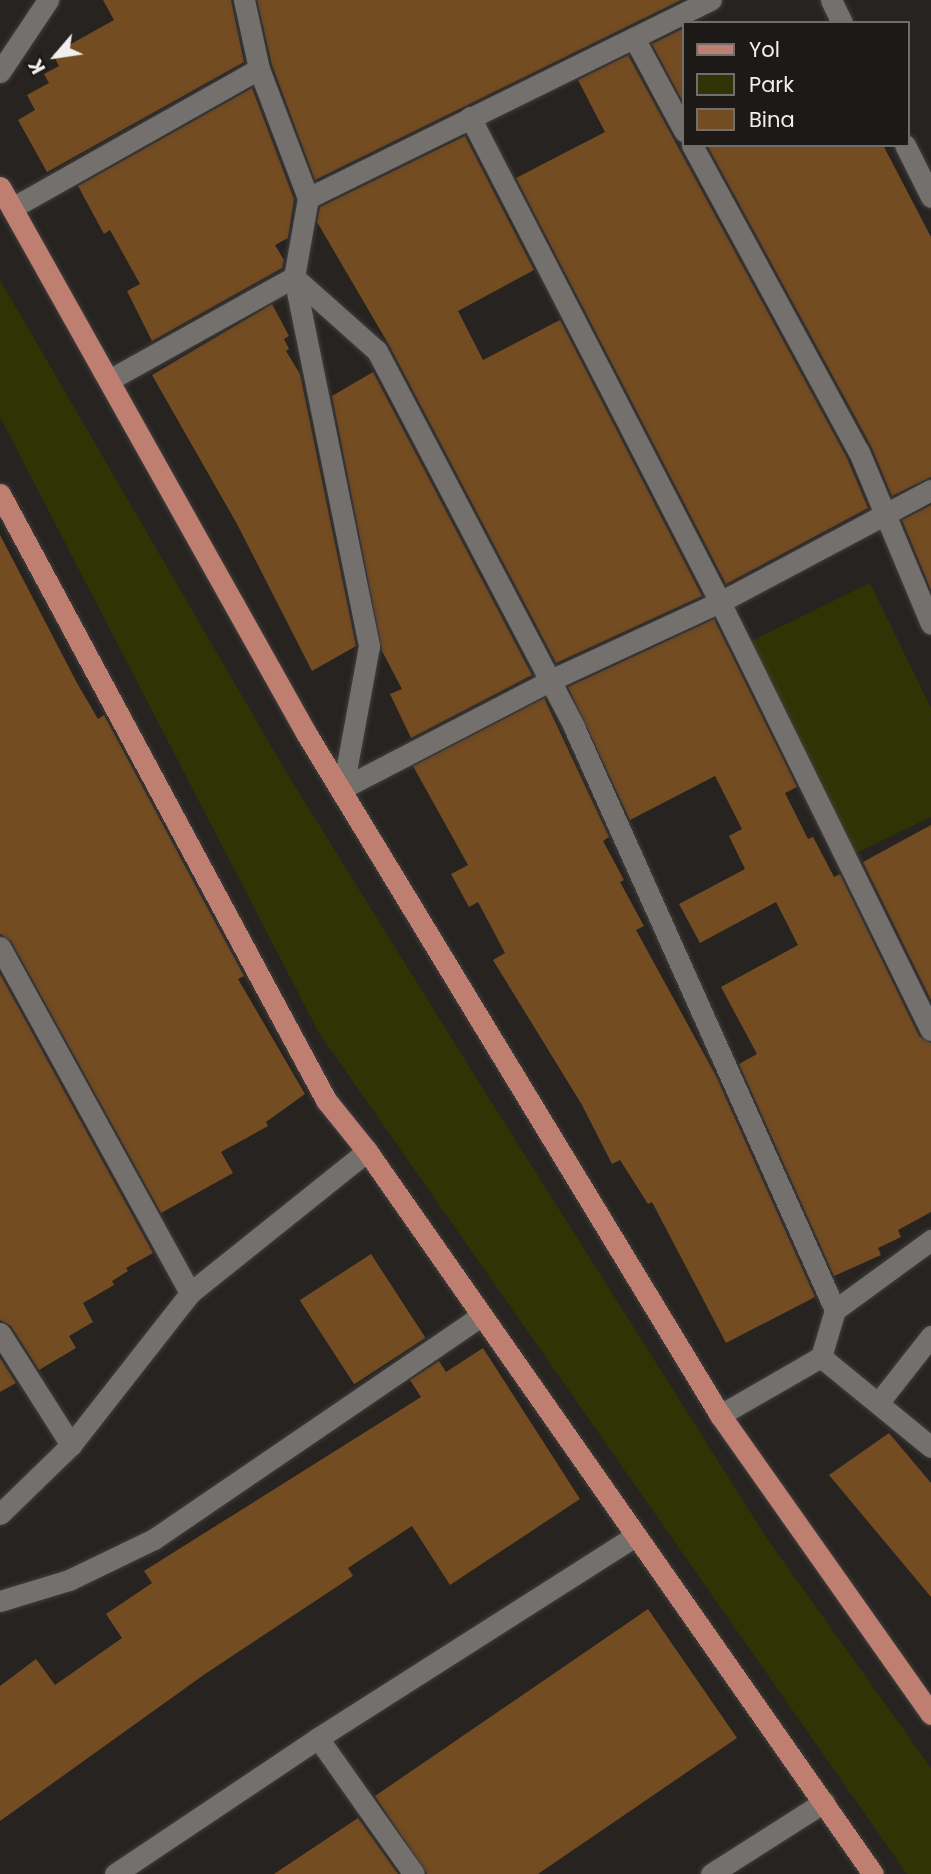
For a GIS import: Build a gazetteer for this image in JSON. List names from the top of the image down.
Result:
{
  "legend": ["Yol", "Park", "Bina"],
  "north": "bottom left"
}
